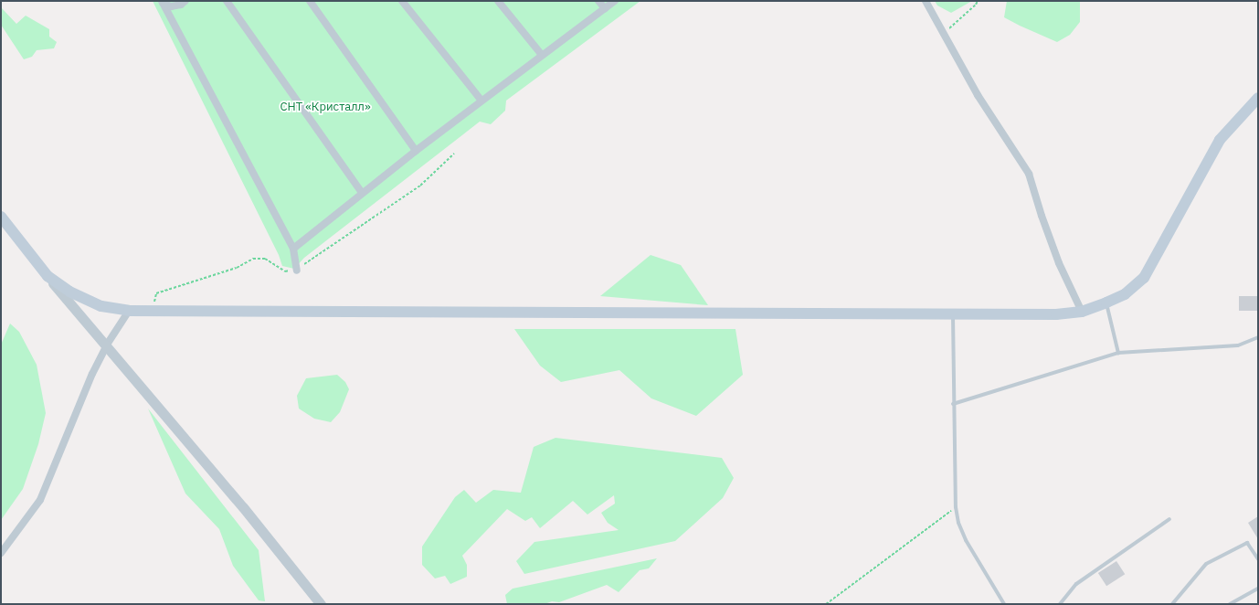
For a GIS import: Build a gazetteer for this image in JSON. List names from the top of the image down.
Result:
{
  "parks": ["СНТ «Кристалл»"]
}
